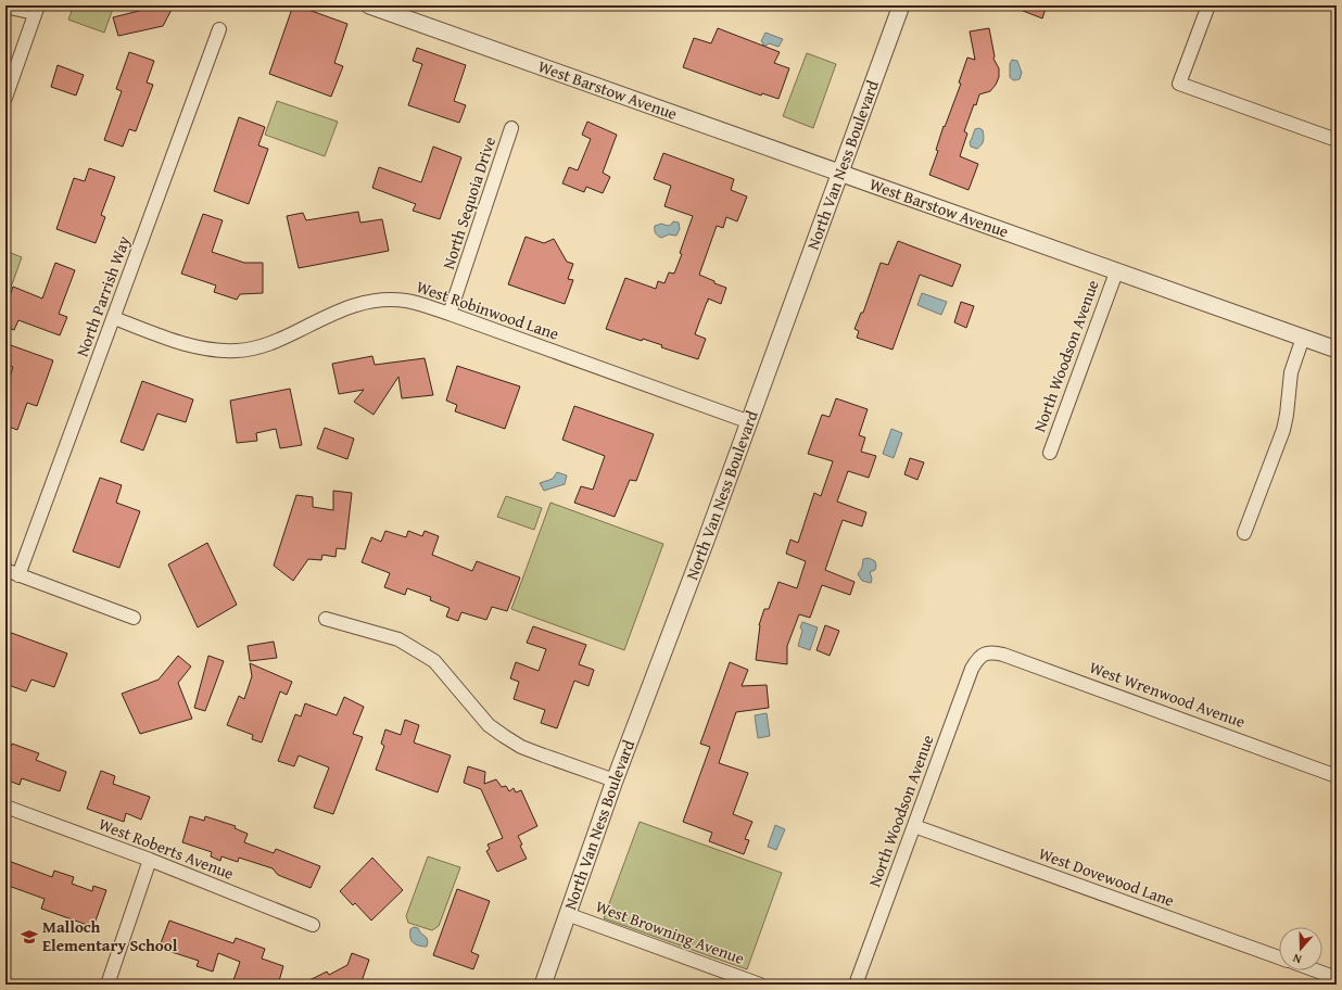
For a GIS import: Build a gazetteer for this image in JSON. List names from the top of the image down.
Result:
{
  "streets": {
    "street": [
      "West Barstow Avenue",
      "North Van Ness Boulevard",
      "North Sequoia Drive",
      "North Parrish Way",
      "West Robinwood Lane",
      "North Woodson Avenue",
      "West Wrenwood Avenue",
      "West Roberts Avenue",
      "West Dovewood Lane",
      "West Browning Avenue"
    ]
  },
  "crossings": [
    ["West Barstow Avenue", "North Van Ness Boulevard"],
    ["West Barstow Avenue", "North Woodson Avenue"],
    ["North Van Ness Boulevard", "West Robinwood Lane"],
    ["North Van Ness Boulevard", "West Browning Avenue"],
    ["North Sequoia Drive", "West Robinwood Lane"],
    ["North Parrish Way", "West Robinwood Lane"],
    ["North Woodson Avenue", "West Wrenwood Avenue"],
    ["North Woodson Avenue", "West Dovewood Lane"]
  ],
  "places": {
    "school or university": ["Malloch Elementary School"]
  },
  "north": "bottom"
}
